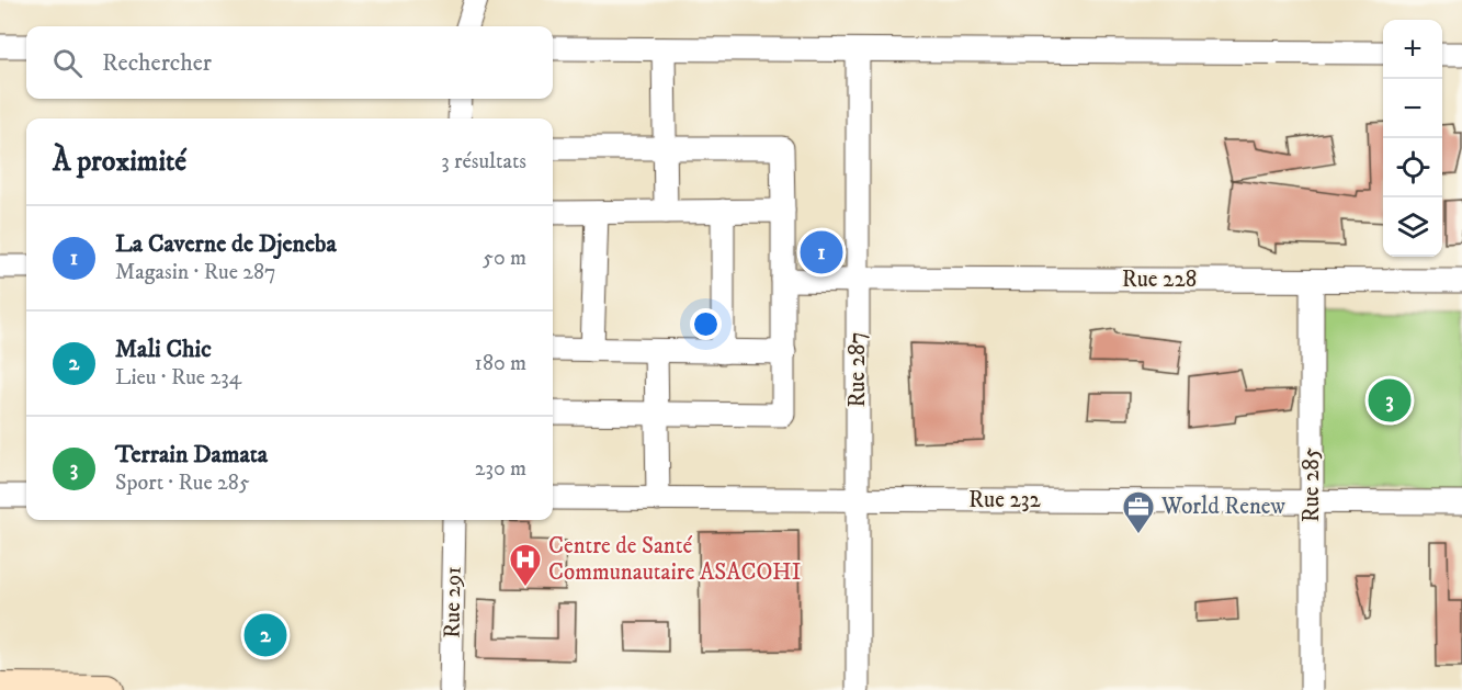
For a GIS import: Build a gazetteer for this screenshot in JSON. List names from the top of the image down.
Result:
{
  "streets": {
    "street": [
      "Rue 228",
      "Rue 287",
      "Rue 285",
      "Rue 232",
      "Rue 291"
    ]
  },
  "crossings": [
    ["Rue 228", "Rue 287"],
    ["Rue 228", "Rue 285"],
    ["Rue 287", "Rue 232"],
    ["Rue 285", "Rue 232"]
  ],
  "places": {
    "office": ["World Renew"],
    "hospital": ["Centre de Santé Communautaire ASACOHI"]
  },
  "page": {
    "map_buttons": ["+", "−"],
    "search": "Rechercher",
    "heading": ["À proximité", "3 résultats"],
    "list": [
      {
        "mark": "1",
        "name": "La Caverne de Djeneba",
        "note": "Magasin · Rue 287",
        "value": "50 m"
      },
      {
        "mark": "2",
        "name": "Mali Chic",
        "note": "Lieu · Rue 234",
        "value": "180 m"
      },
      {
        "mark": "3",
        "name": "Terrain Damata",
        "note": "Sport · Rue 285",
        "value": "230 m"
      }
    ],
    "pins": ["1", "3", "2"]
  }
}
